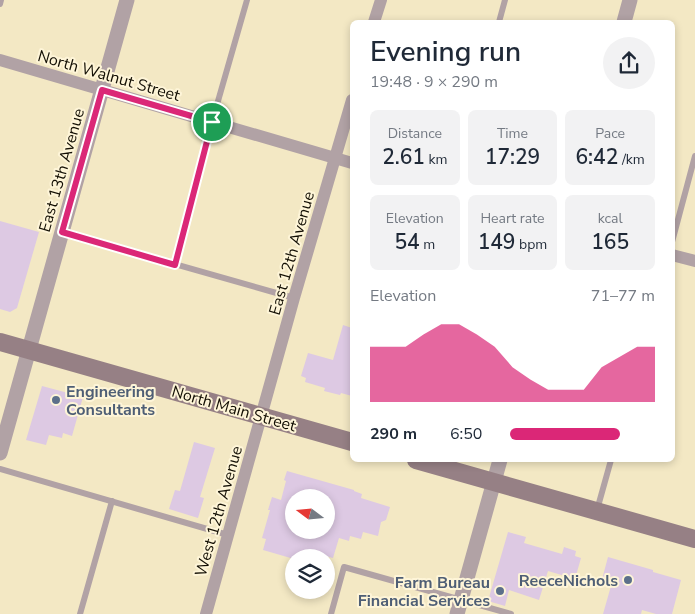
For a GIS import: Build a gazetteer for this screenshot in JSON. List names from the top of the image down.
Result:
{
  "streets": {
    "main road": ["North Main Street"],
    "street": [
      "North Walnut Street",
      "East 13th Avenue",
      "East 12th Avenue",
      "West 12th Avenue"
    ]
  },
  "crossings": [
    ["North Walnut Street", "East 13th Avenue"],
    ["North Walnut Street", "East 12th Avenue"],
    ["East 13th Avenue", "North Main Street"],
    ["East 12th Avenue", "North Main Street"],
    ["East 12th Avenue", "West 12th Avenue"],
    ["North Main Street", "West 12th Avenue"]
  ],
  "places": ["Engineering Consultants", "ReeceNichols", "Farm Bureau Financial Services"],
  "north": "left",
  "page": {
    "heading": ["Evening run", "19:48 · 9 × 290 m"],
    "stats": [
      ["Distance", "2.61 km"],
      ["Time", "17:29"],
      ["Pace", "6:42 /km"],
      ["Elevation", "54 m"],
      ["Heart rate", "149 bpm"],
      ["kcal", "165"]
    ],
    "chart": ["Elevation", "71–77 m"],
    "list": [
      {
        "name": "290 m",
        "note": "6:50"
      }
    ]
  }
}
